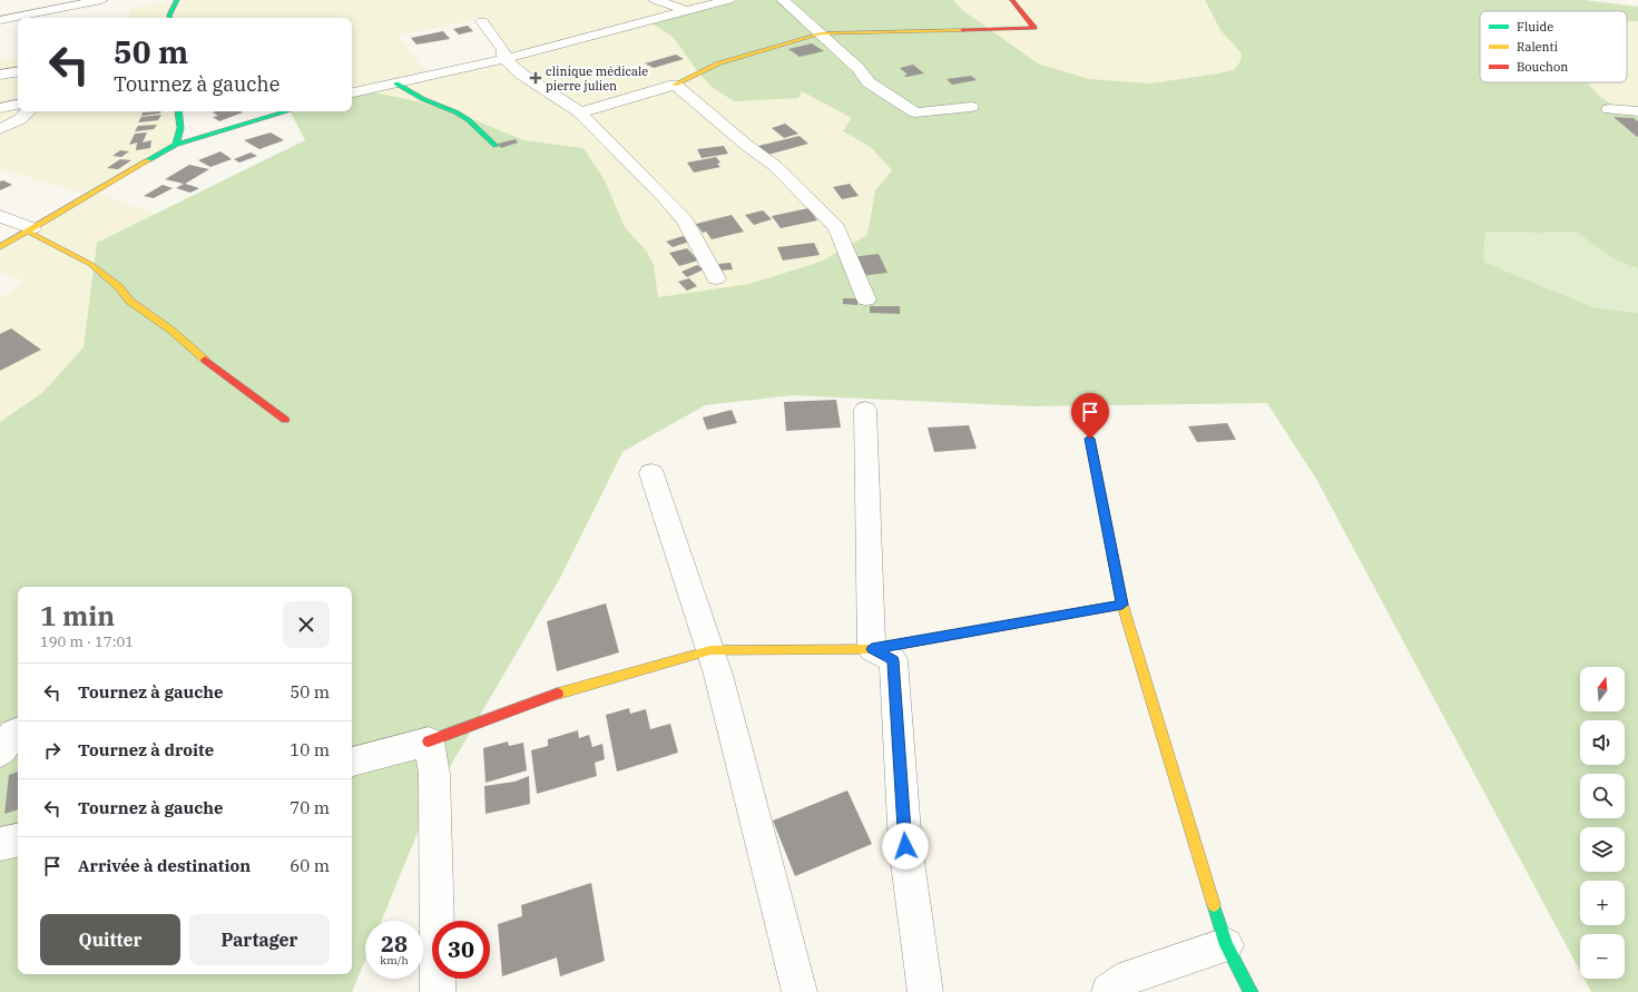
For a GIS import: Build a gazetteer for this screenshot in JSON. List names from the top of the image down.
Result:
{
  "places": {
    "health": ["clinique médicale pierre julien"]
  },
  "legend": ["Fluide", "Ralenti", "Bouchon"],
  "north": "top",
  "page": {
    "turn": ["50 m", "Tournez à gauche"],
    "heading": ["1 min", "190 m · 17:01"],
    "list": [
      {
        "name": "Tournez à gauche",
        "value": "50 m"
      },
      {
        "name": "Tournez à droite",
        "value": "10 m"
      },
      {
        "name": "Tournez à gauche",
        "value": "70 m"
      },
      {
        "name": "Arrivée à destination",
        "value": "60 m"
      }
    ],
    "map_buttons": ["+", "−"],
    "buttons": ["Quitter", "Partager"],
    "speed": "28 km/h",
    "limit": "30"
  }
}
